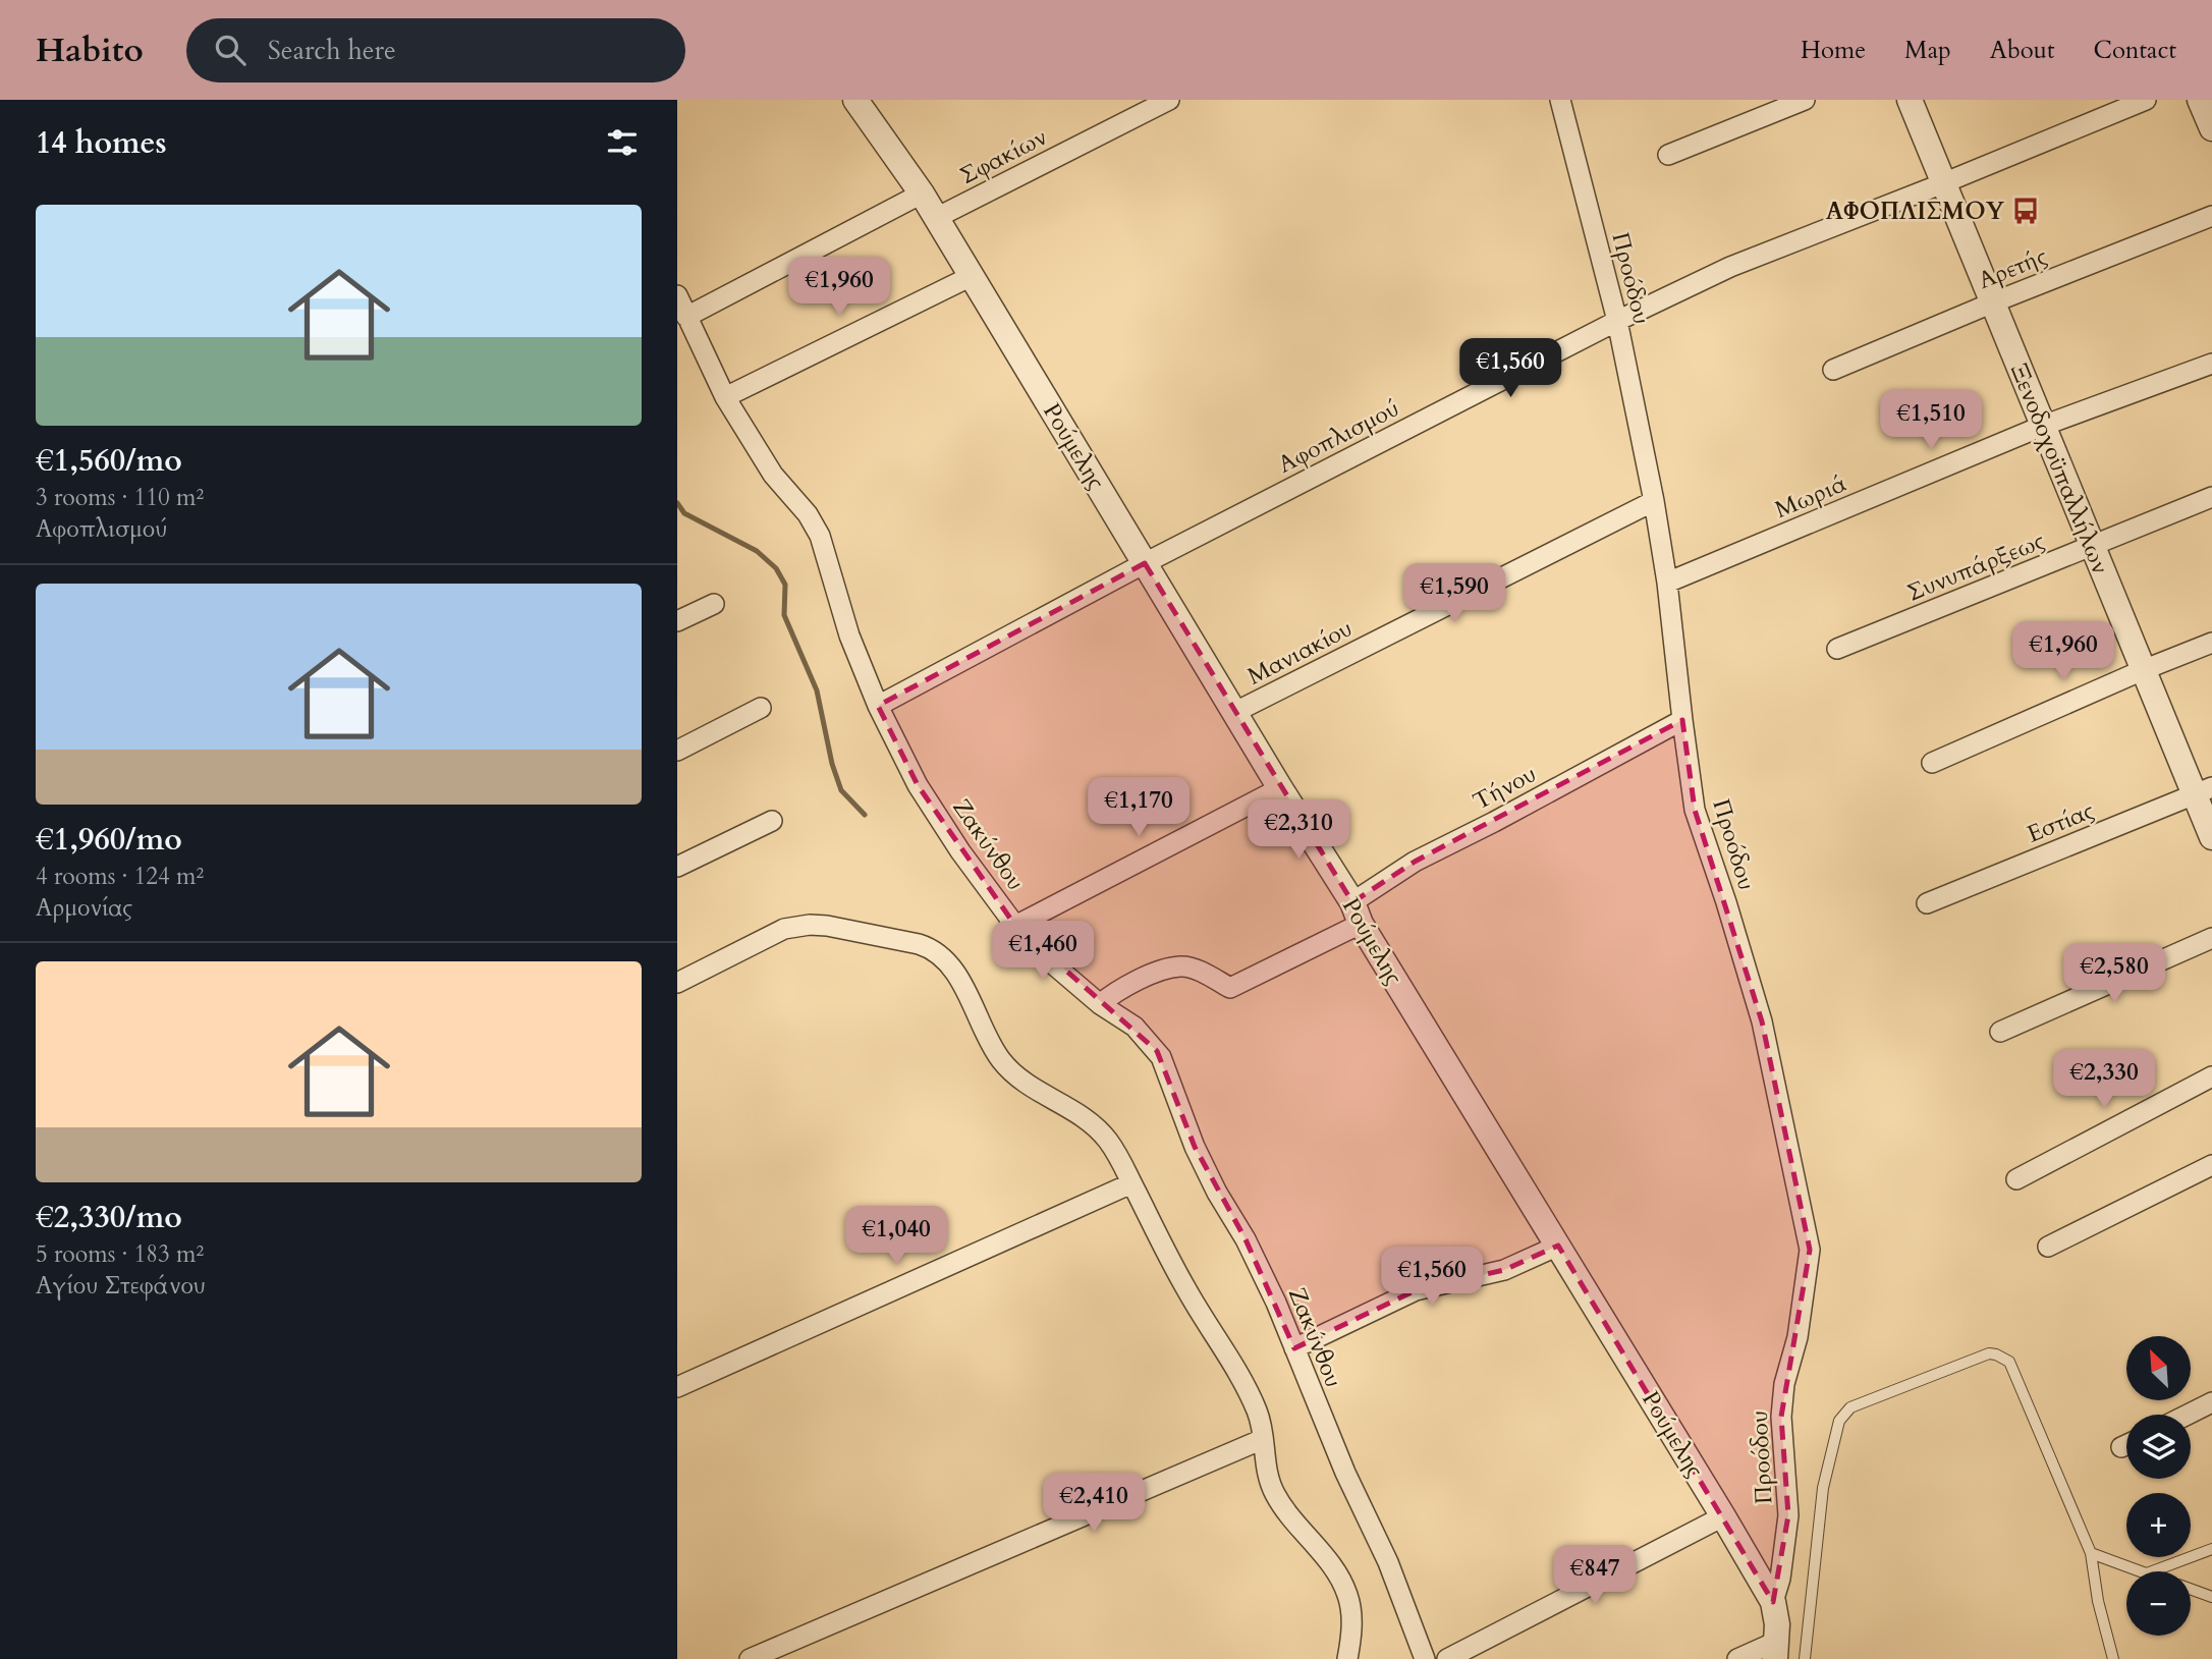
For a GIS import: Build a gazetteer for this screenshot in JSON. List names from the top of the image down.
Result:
{
  "streets": {
    "street": [
      "Σφακίων",
      "Αρετής",
      "Προόδου",
      "Αφοπλισμού",
      "Ρούμελης",
      "Ξενοδοχοϋπαλλήλων",
      "Μωριά",
      "Συνυπάρξεως",
      "Μανιακίου",
      "Τήνου",
      "Εστίας",
      "Ζακύνθου"
    ]
  },
  "crossings": [
    ["Σφακίων", "Ρούμελης"],
    ["Αρετής", "Ξενοδοχοϋπαλλήλων"],
    ["Προόδου", "Αφοπλισμού"],
    ["Προόδου", "Ρούμελης"],
    ["Προόδου", "Μωριά"],
    ["Προόδου", "Μανιακίου"],
    ["Προόδου", "Τήνου"],
    ["Αφοπλισμού", "Ρούμελης"],
    ["Αφοπλισμού", "Ξενοδοχοϋπαλλήλων"],
    ["Αφοπλισμού", "Ζακύνθου"],
    ["Ρούμελης", "Μανιακίου"],
    ["Ρούμελης", "Τήνου"],
    ["Ξενοδοχοϋπαλλήλων", "Μωριά"],
    ["Ξενοδοχοϋπαλλήλων", "Συνυπάρξεως"],
    ["Ξενοδοχοϋπαλλήλων", "Εστίας"],
    ["Τήνου", "Ζακύνθου"]
  ],
  "places": {
    "bus stop": ["ΑΦΟΠΛΙΣΜΟΥ"]
  },
  "north": "top left",
  "page": {
    "header": "Habito",
    "search": "Search here",
    "nav": [
      "Home",
      "Map",
      "About",
      "Contact"
    ],
    "heading": "14 homes",
    "list": [
      {
        "name": "€1,560/mo",
        "note": "3 rooms · 110 m² · Αφοπλισμού"
      },
      {
        "name": "€1,960/mo",
        "note": "4 rooms · 124 m² · Αρμονίας"
      },
      {
        "name": "€2,330/mo",
        "note": "5 rooms · 183 m² · Αγίου Στεφάνου"
      }
    ],
    "price": [
      "€1,960",
      "€1,560",
      "€1,510",
      "€1,590",
      "€1,960",
      "€1,170",
      "€2,310",
      "€1,460",
      "€2,580",
      "€2,330",
      "€1,040",
      "€1,560",
      "€2,410",
      "€847"
    ],
    "map_buttons": ["+", "−"]
  }
}
